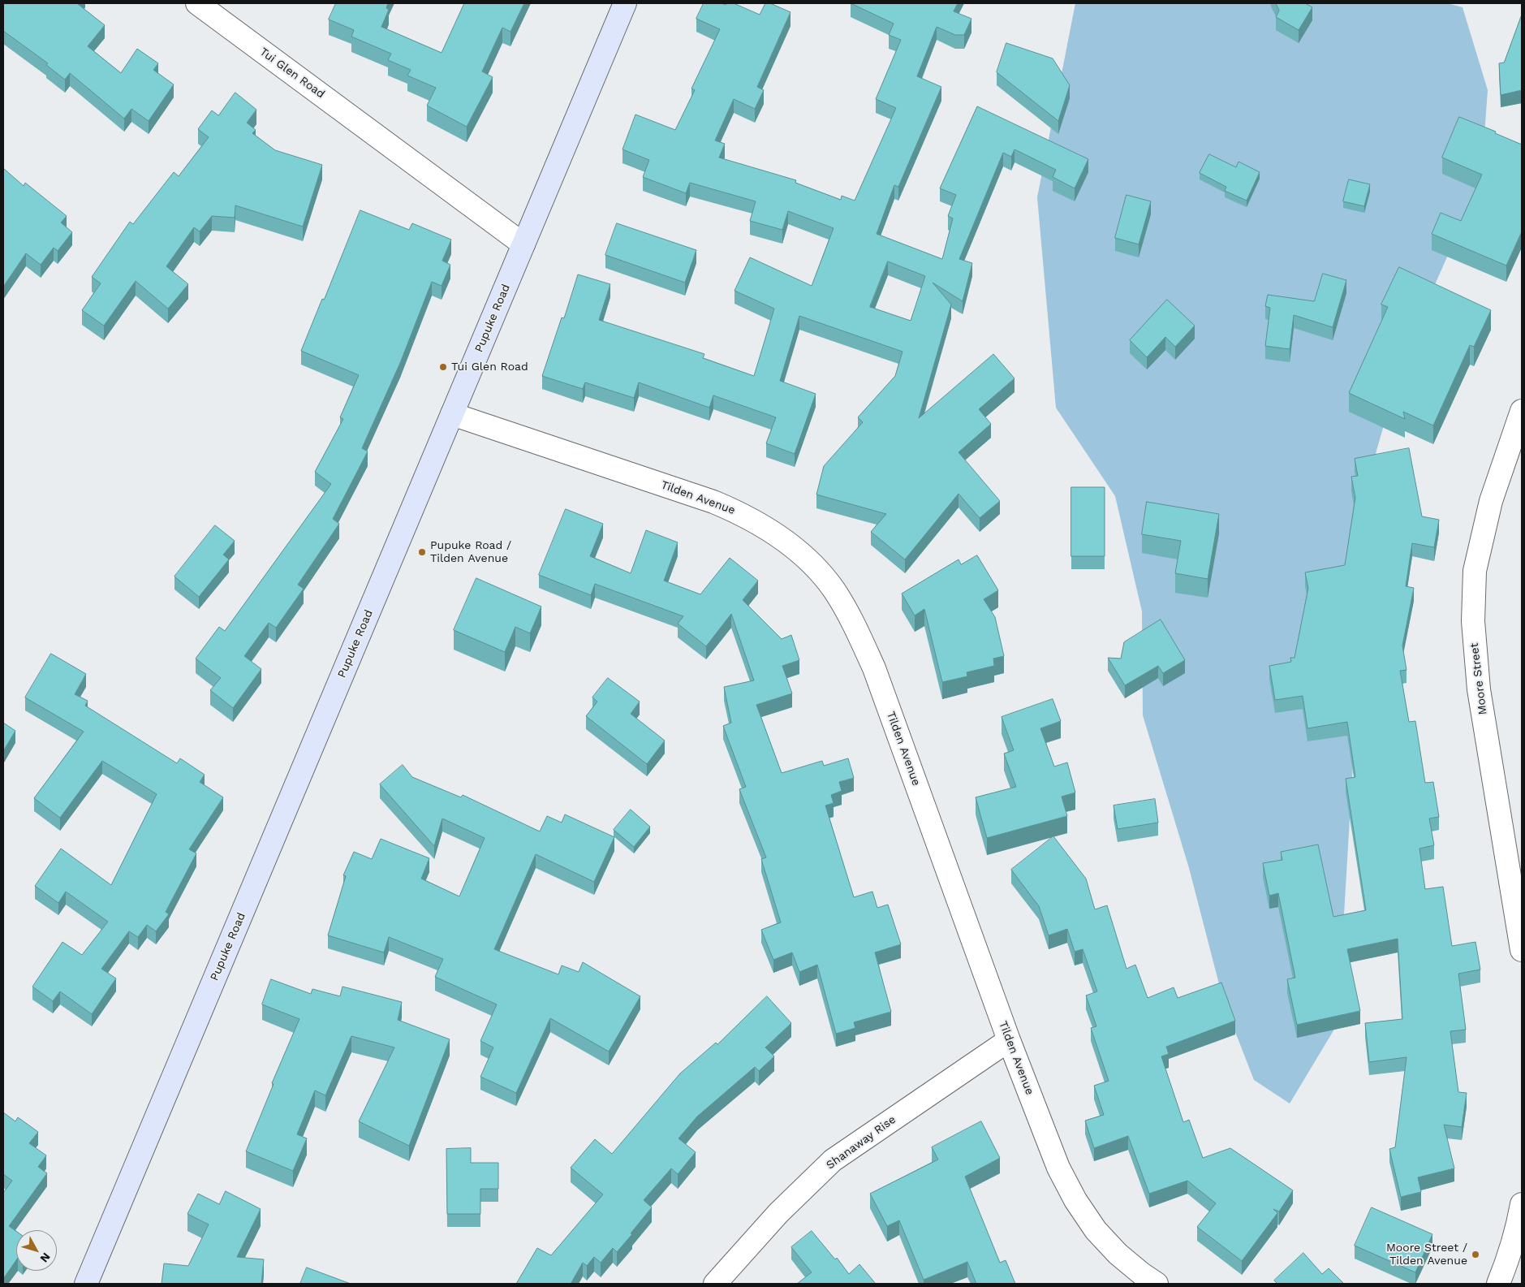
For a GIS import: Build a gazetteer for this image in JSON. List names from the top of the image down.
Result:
{
  "streets": {
    "main road": ["Pupuke Road"],
    "street": [
      "Tui Glen Road",
      "Tilden Avenue",
      "Moore Street",
      "Shanaway Rise"
    ]
  },
  "crossings": [
    ["Tui Glen Road", "Pupuke Road"],
    ["Pupuke Road", "Tilden Avenue"],
    ["Tilden Avenue", "Shanaway Rise"]
  ],
  "places": ["Tui Glen Road", "Pupuke Road / Tilden Avenue", "Moore Street / Tilden Avenue"],
  "north": "bottom right"
}
